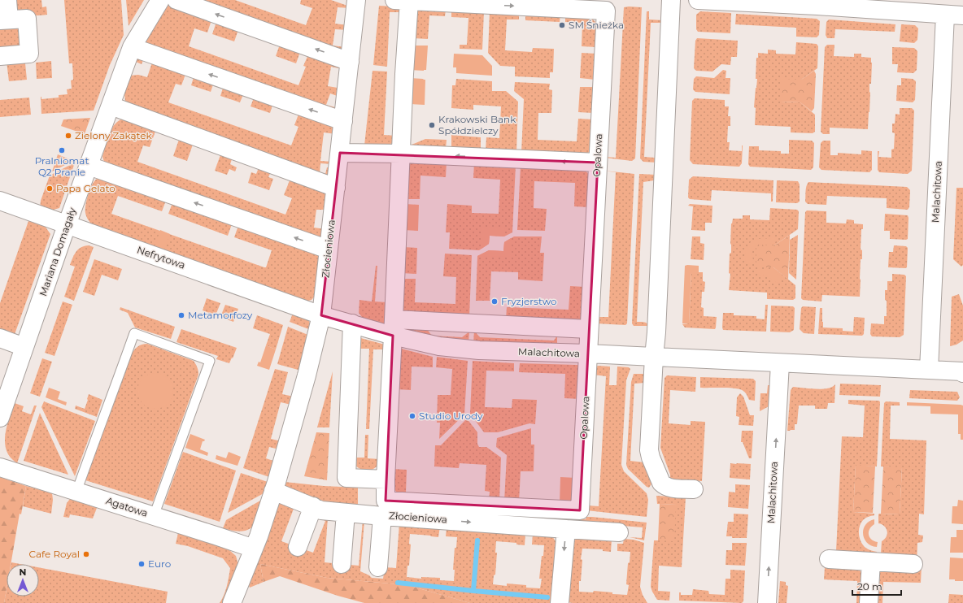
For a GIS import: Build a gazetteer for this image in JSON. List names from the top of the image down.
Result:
{
  "streets": {
    "street": [
      "Opalowa",
      "Malachitowa",
      "Złocieniowa",
      "Mariana Domagały",
      "Nefrytowa",
      "Agatowa"
    ]
  },
  "crossings": [
    ["Opalowa", "Malachitowa"],
    ["Malachitowa", "Złocieniowa"],
    ["Malachitowa", "Nefrytowa"],
    ["Złocieniowa", "Nefrytowa"],
    ["Złocieniowa", "Agatowa"],
    ["Mariana Domagały", "Nefrytowa"]
  ],
  "places": [
    "SM Śnieżka",
    "Krakowski Bank Spółdzielczy",
    "Zielony Zakątek",
    "Pralniomat Q2 Pranie",
    "Papa Gelato",
    "Fryzjerstwo",
    "Metamorfozy",
    "Studio Urody",
    "Cafe Royal",
    "Euro"
  ],
  "scale_bar": "20 m",
  "north": "top"
}
